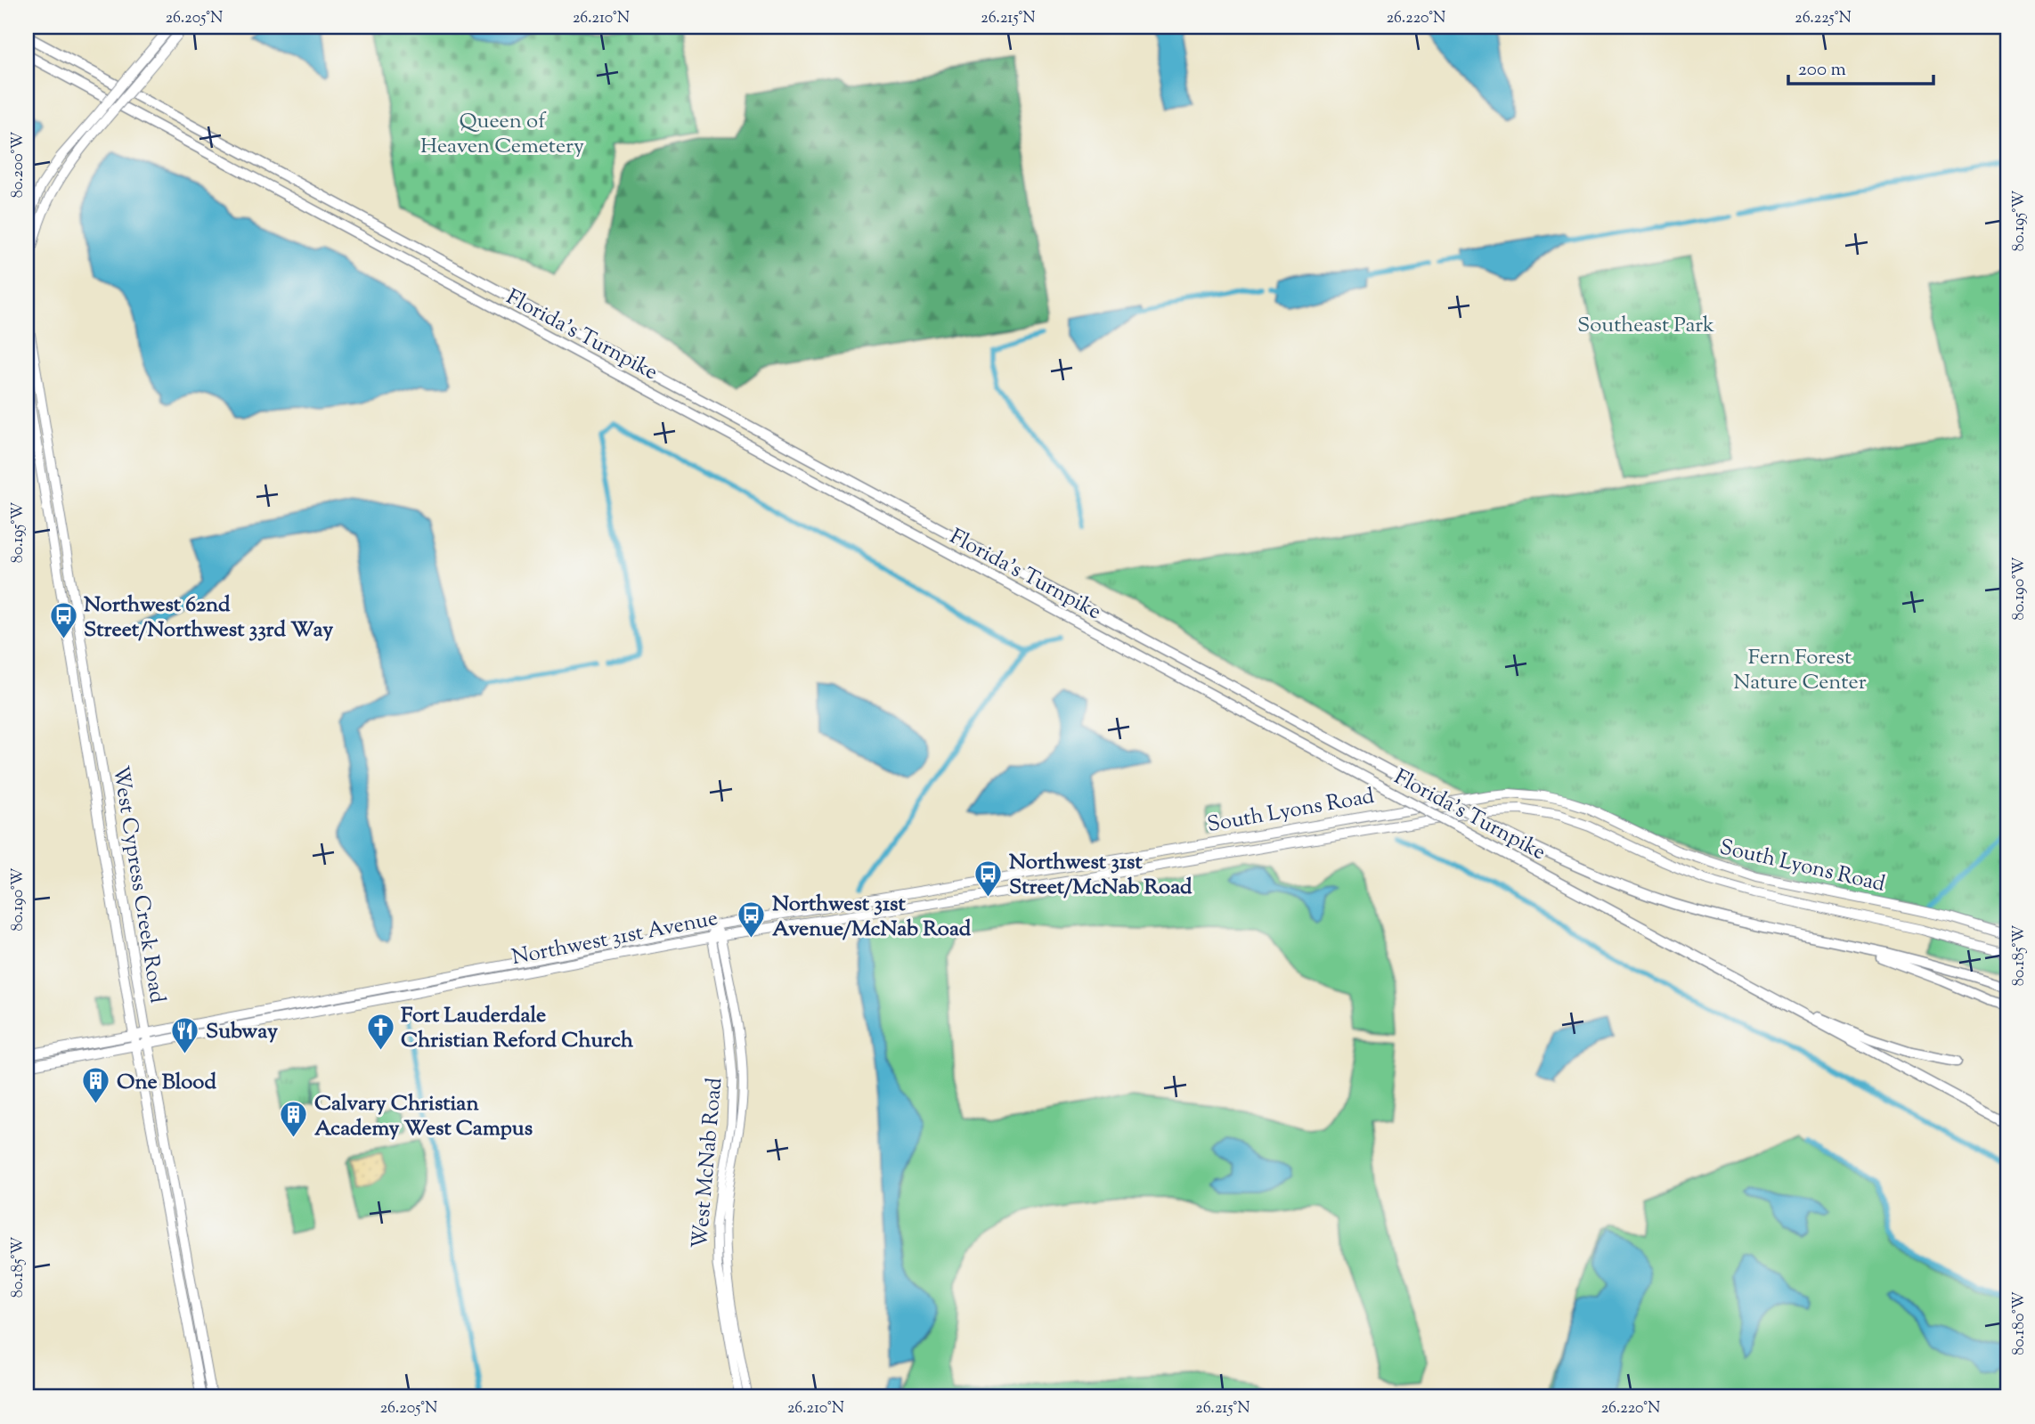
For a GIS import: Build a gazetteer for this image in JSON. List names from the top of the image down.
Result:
{
  "streets": {
    "highway": ["Florida's Turnpike"],
    "main road": [
      "South Lyons Road",
      "West Cypress Creek Road",
      "Northwest 31st Avenue",
      "West McNab Road"
    ]
  },
  "crossings": [
    ["South Lyons Road", "Northwest 31st Avenue"],
    ["West Cypress Creek Road", "Northwest 31st Avenue"],
    ["Northwest 31st Avenue", "West McNab Road"]
  ],
  "parks": ["Queen of Heaven Cemetery", "Southeast Park", "Fern Forest Nature Center"],
  "places": {
    "bus stop": ["Northwest 62nd Street/Northwest 33rd Way", "Northwest 31st Street/McNab Road", "Northwest 31st Avenue/McNab Road"],
    "church": ["Fort Lauderdale Christian Reford Church"],
    "restaurant": ["Subway"],
    "building": ["One Blood", "Calvary Christian Academy West Campus"]
  },
  "scale_bar": "200 m",
  "coordinates": [
    "26.205°N",
    "26.210°N",
    "26.215°N",
    "26.220°N",
    "26.225°N",
    "80.200°W",
    "80.195°W",
    "80.190°W",
    "80.185°W",
    "80.180°W"
  ]
}
